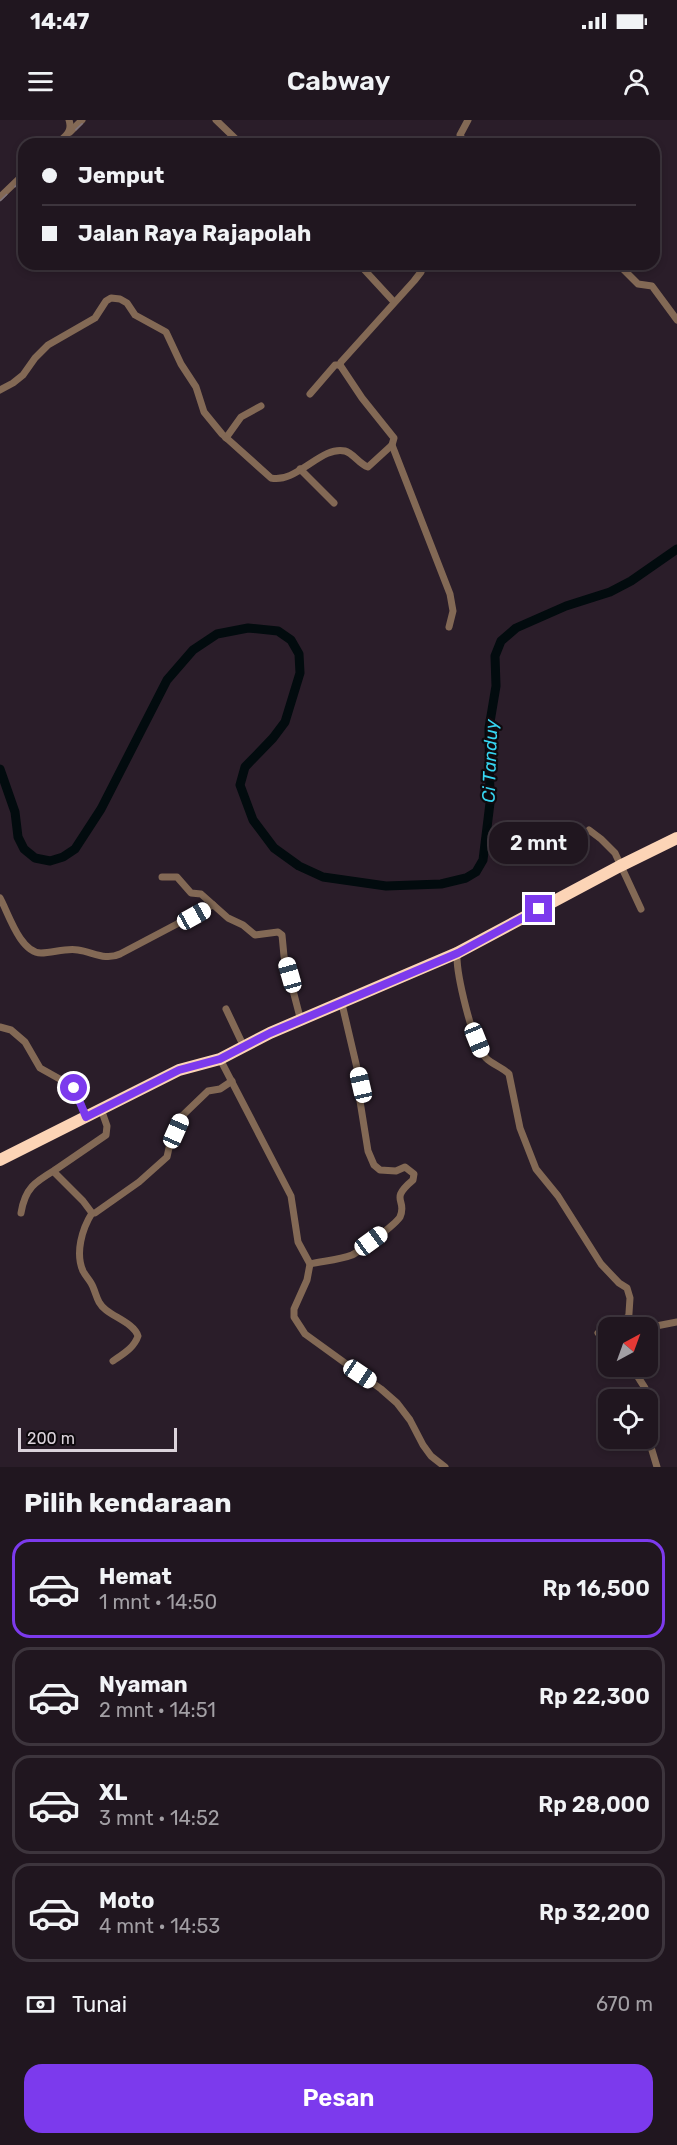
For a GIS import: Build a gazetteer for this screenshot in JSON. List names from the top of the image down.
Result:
{
  "water": ["Ci Tanduy"],
  "scale_bar": "200 m",
  "north": "top right",
  "page": {
    "status": "14:47",
    "header": "Cabway",
    "banner": ["Jemput", "Jalan Raya Rajapolah"],
    "bubble": "2 mnt",
    "scale": "200 m",
    "heading": "Pilih kendaraan",
    "list": [
      {
        "name": "Hemat",
        "note": "1 mnt · 14:50",
        "value": "Rp 16,500"
      },
      {
        "name": "Nyaman",
        "note": "2 mnt · 14:51",
        "value": "Rp 22,300"
      },
      {
        "name": "XL",
        "note": "3 mnt · 14:52",
        "value": "Rp 28,000"
      },
      {
        "name": "Moto",
        "note": "4 mnt · 14:53",
        "value": "Rp 32,200"
      }
    ],
    "pay": ["Tunai", "670 m"],
    "buttons": "Pesan"
  }
}
